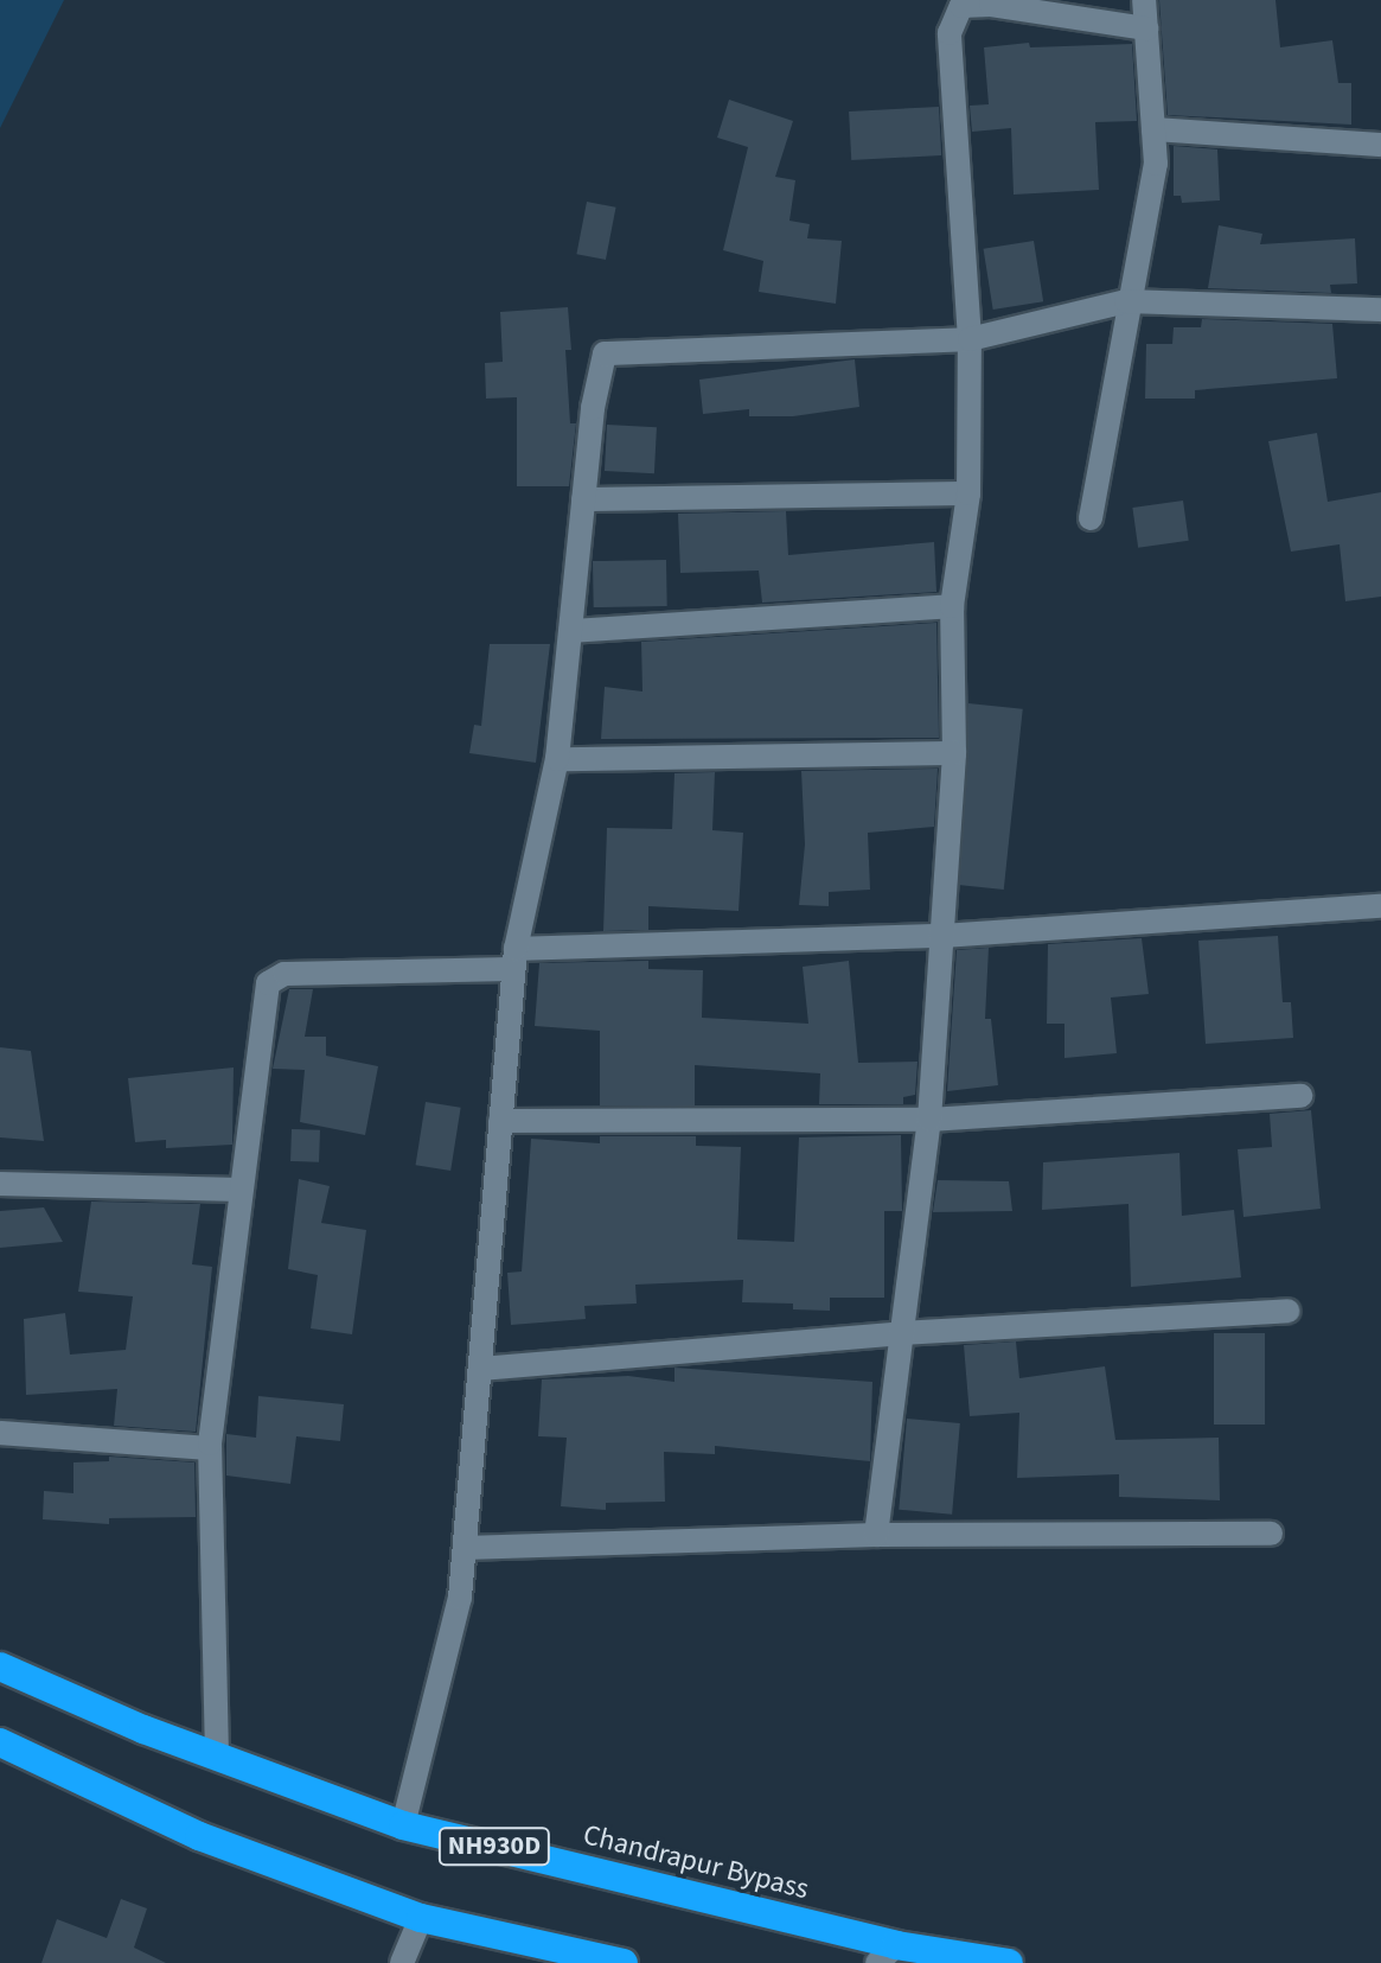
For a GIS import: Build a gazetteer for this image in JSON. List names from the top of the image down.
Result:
{
  "streets": {
    "highway": ["NH930D", "Chandrapur Bypass"]
  }
}
